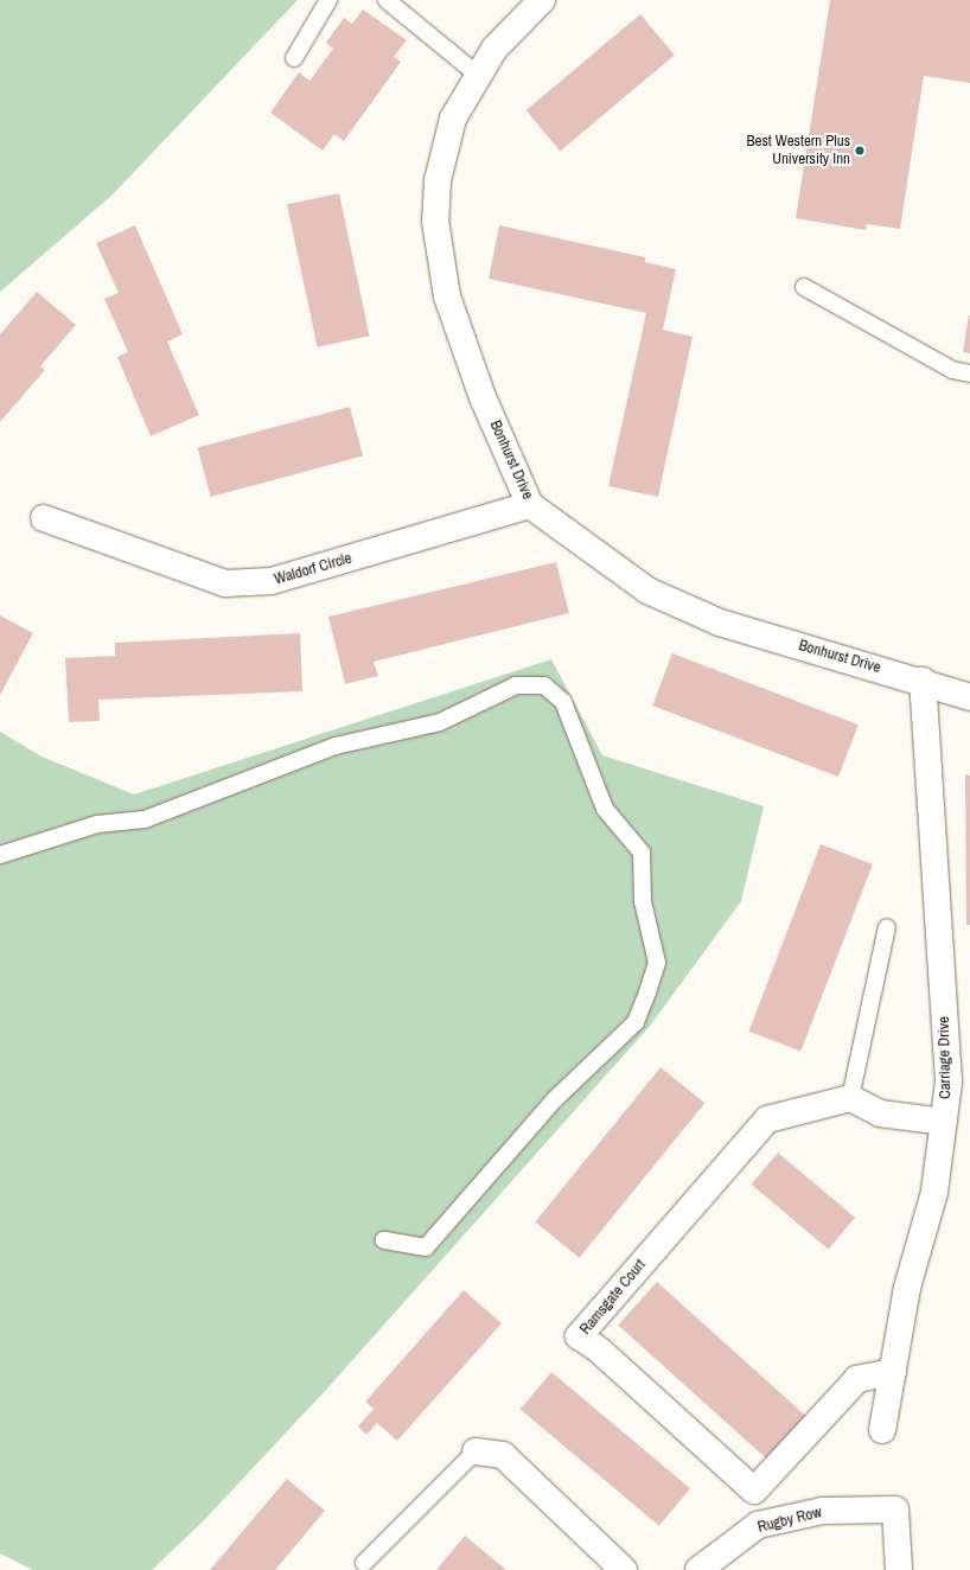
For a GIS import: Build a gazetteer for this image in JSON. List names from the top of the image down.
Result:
{
  "streets": {
    "street": [
      "Bonhurst Drive",
      "Waldorf Circle",
      "Carriage Drive",
      "Ramsgate Court",
      "Rugby Row"
    ]
  },
  "crossings": [
    ["Bonhurst Drive", "Waldorf Circle"],
    ["Bonhurst Drive", "Carriage Drive"],
    ["Carriage Drive", "Ramsgate Court"]
  ],
  "places": ["Best Western Plus University Inn"]
}
